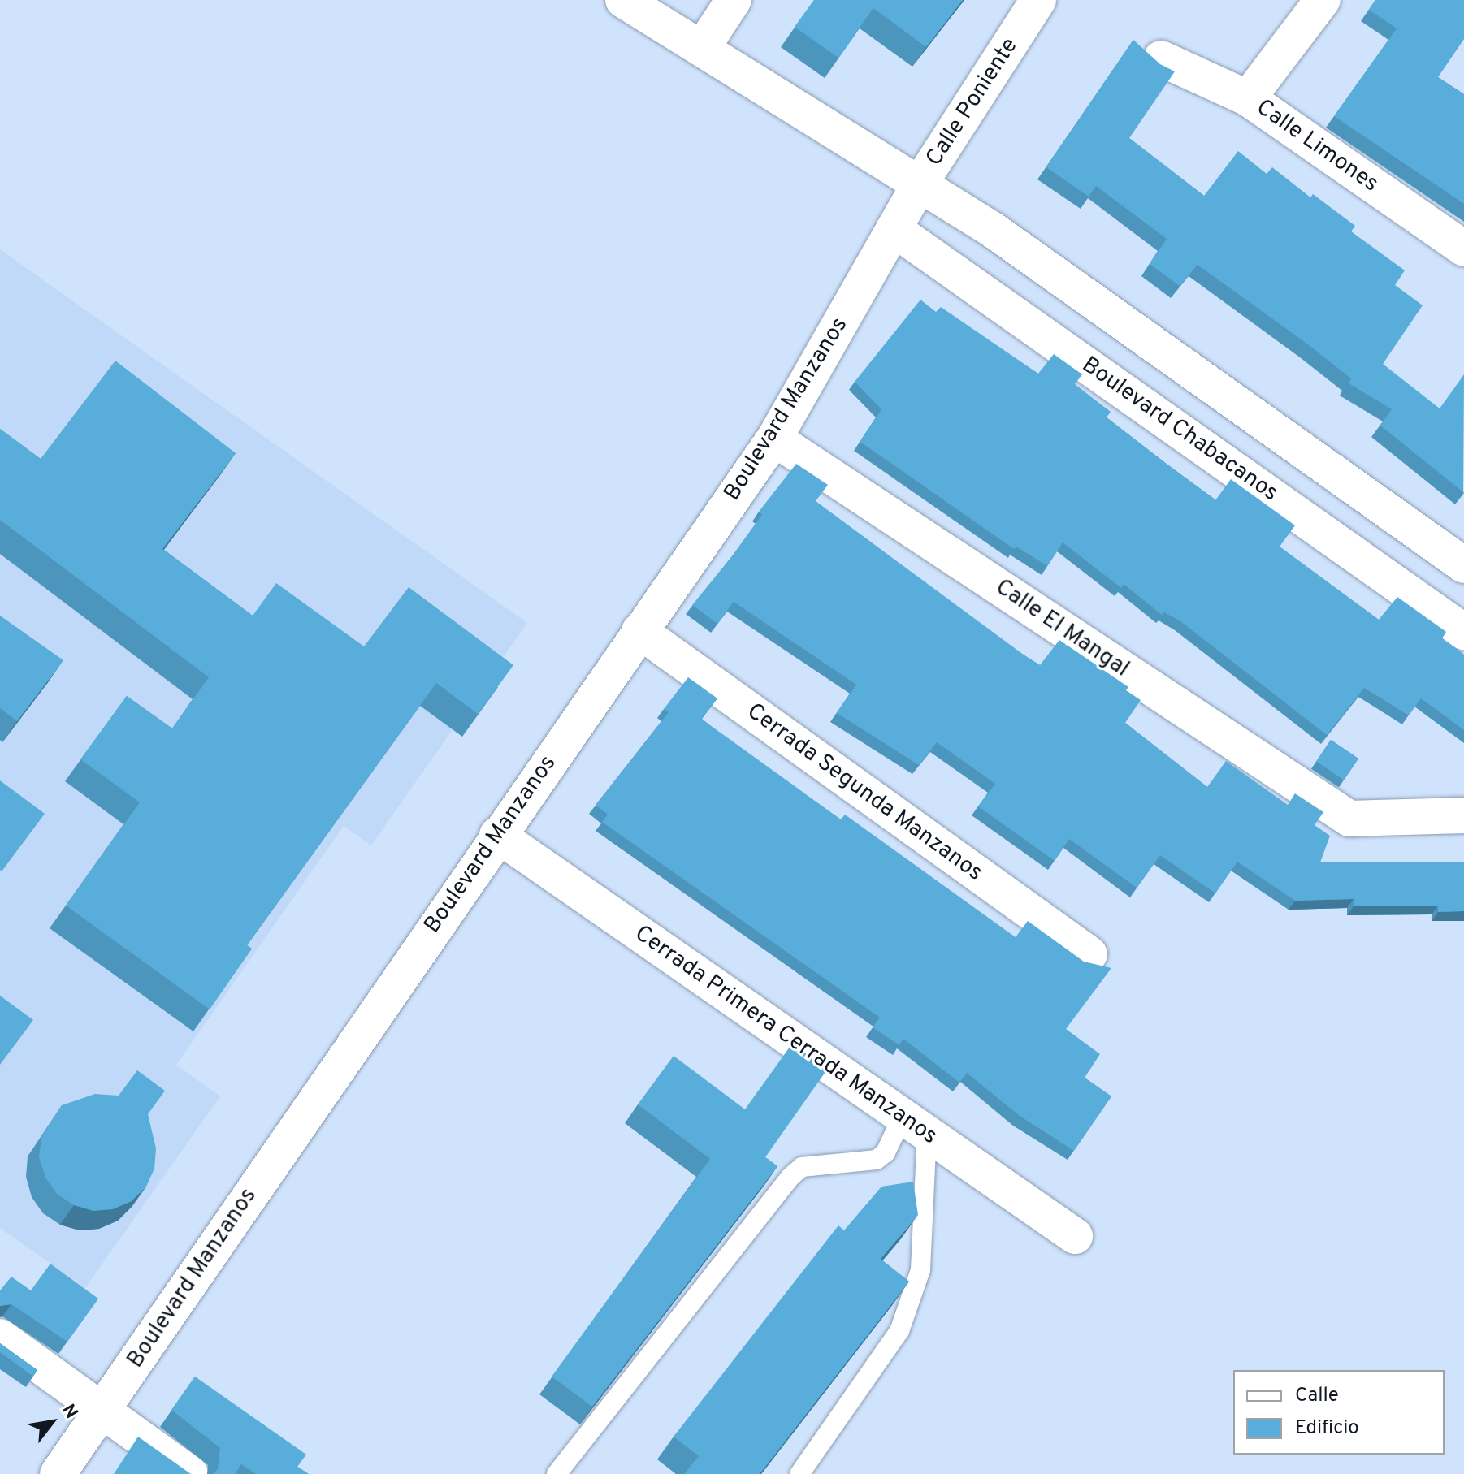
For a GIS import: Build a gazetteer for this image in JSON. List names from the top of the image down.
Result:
{
  "streets": {
    "street": [
      "Calle Poniente",
      "Calle Limones",
      "Boulevard Manzanos",
      "Boulevard Chabacanos",
      "Calle El Mangal",
      "Cerrada Segunda Manzanos",
      "Cerrada Primera Cerrada Manzanos"
    ]
  },
  "crossings": [
    ["Calle Poniente", "Boulevard Manzanos"],
    ["Calle Poniente", "Boulevard Chabacanos"],
    ["Boulevard Manzanos", "Boulevard Chabacanos"],
    ["Boulevard Manzanos", "Calle El Mangal"],
    ["Boulevard Manzanos", "Cerrada Segunda Manzanos"],
    ["Boulevard Manzanos", "Cerrada Primera Cerrada Manzanos"]
  ],
  "legend": ["Calle", "Edificio"],
  "north": "top right"
}
